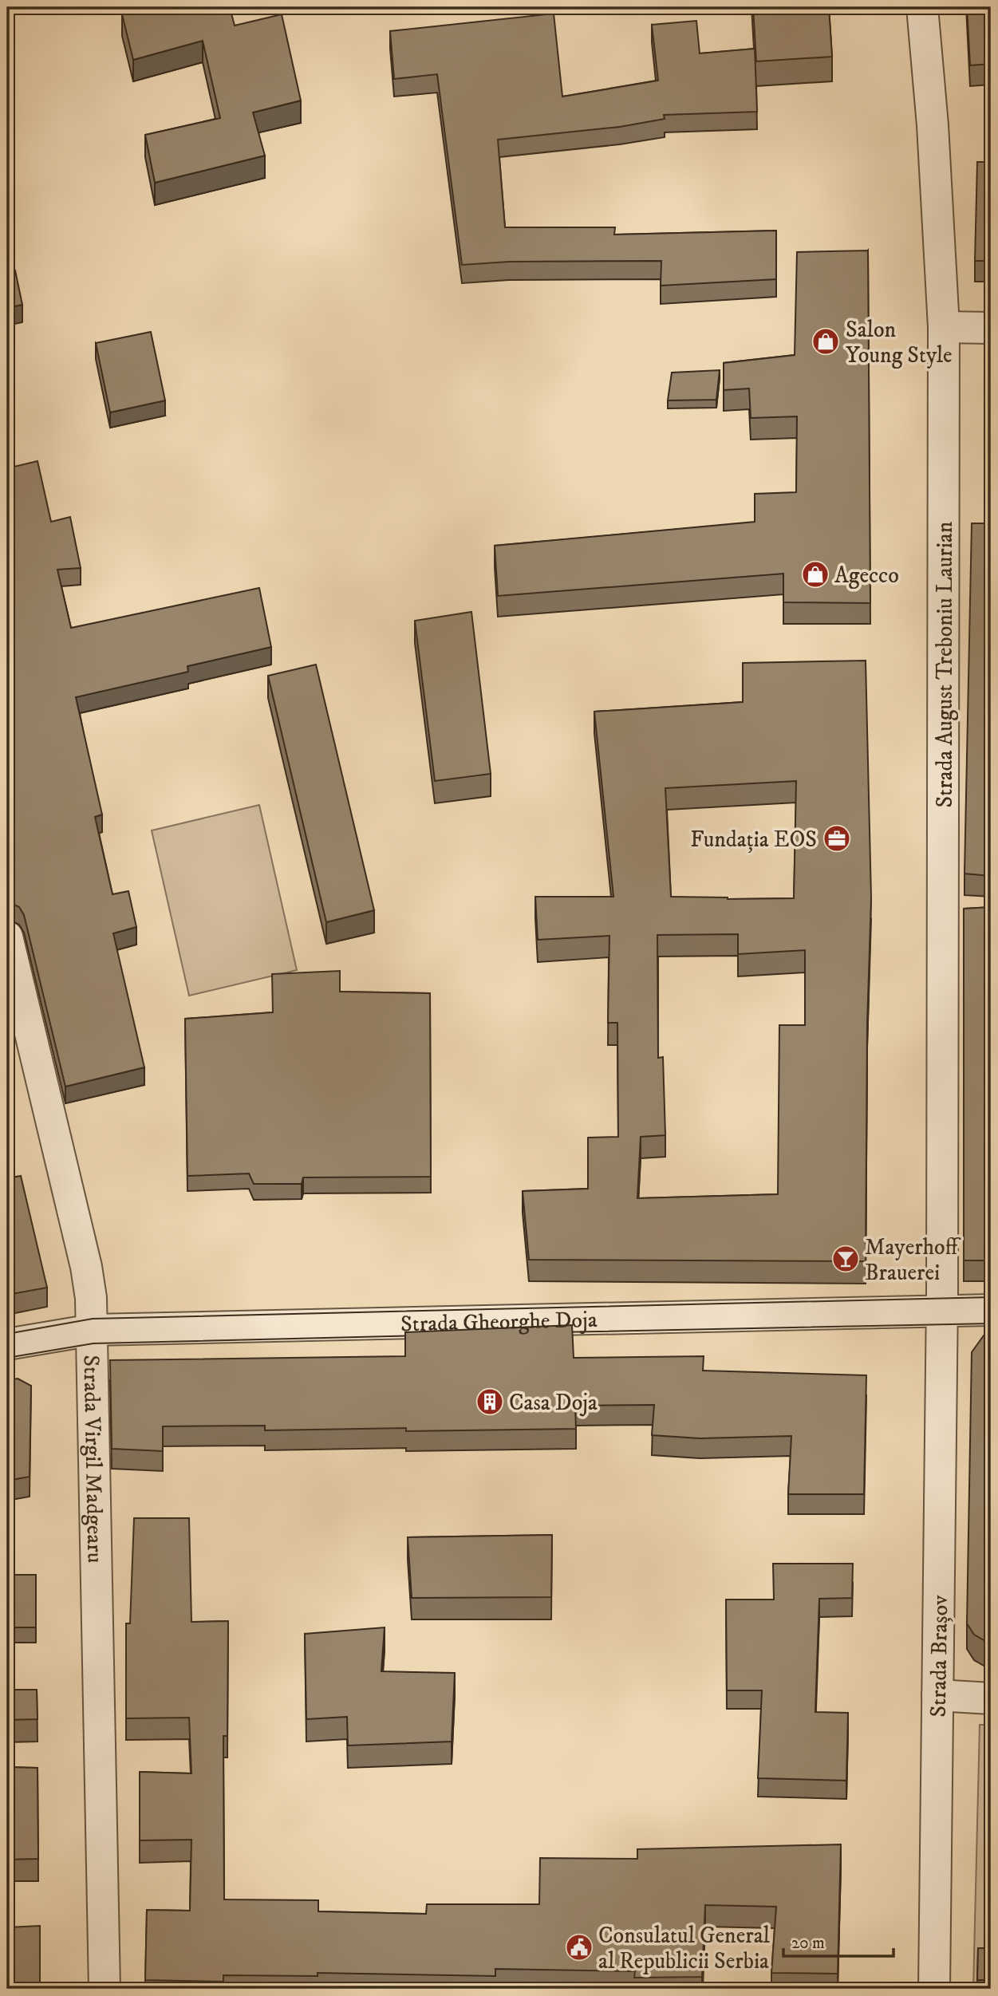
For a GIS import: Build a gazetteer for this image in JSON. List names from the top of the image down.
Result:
{
  "streets": {
    "street": [
      "Strada August Treboniu Laurian",
      "Strada Gheorghe Doja",
      "Strada Virgil Madgearu",
      "Strada Brașov"
    ]
  },
  "crossings": [
    ["Strada August Treboniu Laurian", "Strada Gheorghe Doja"],
    ["Strada August Treboniu Laurian", "Strada Brașov"],
    ["Strada Gheorghe Doja", "Strada Virgil Madgearu"],
    ["Strada Gheorghe Doja", "Strada Brașov"]
  ],
  "places": {
    "shop": ["Salon Young Style", "Agecco"],
    "office": ["Fundația EOS"],
    "bar": ["Mayerhoff Brauerei"],
    "building": ["Casa Doja"],
    "public building": ["Consulatul General al Republicii Serbia"]
  },
  "scale_bar": "20 m"
}
